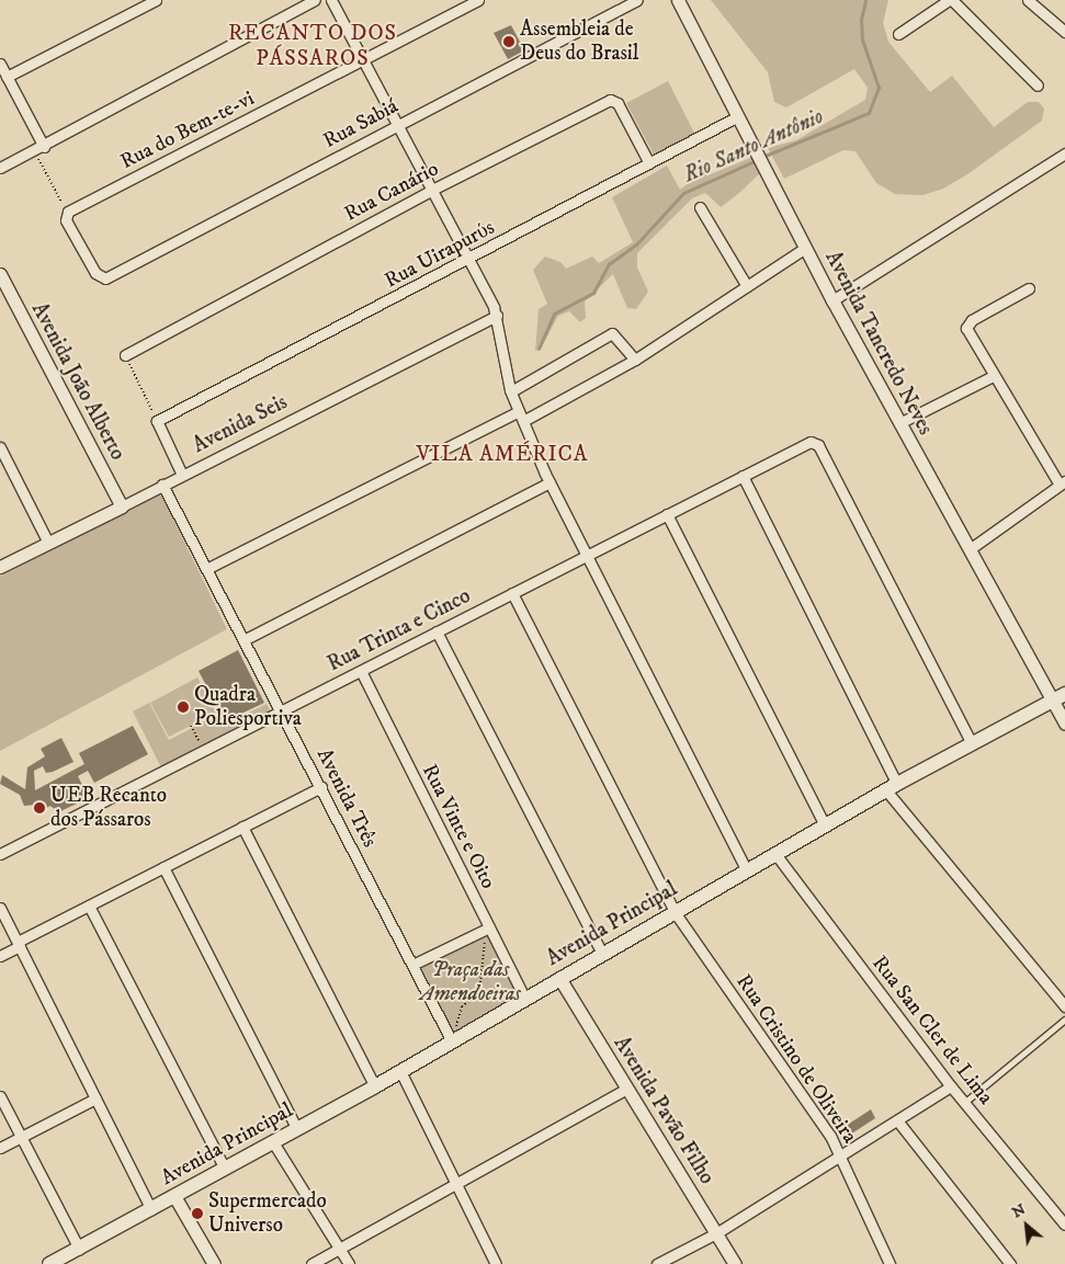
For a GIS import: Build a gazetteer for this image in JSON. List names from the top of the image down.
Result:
{
  "streets": {
    "main road": ["Avenida Principal"],
    "street": [
      "Rua Sabiá",
      "Rua do Bem-te-vi",
      "Rua Canário",
      "Rua Uirapurύs",
      "Avenida Tancredo Neves",
      "Avenida João Alberto",
      "Avenida Seis",
      "Rua Trinta e Cinco",
      "Avenida Três",
      "Rua Vinte e Oito",
      "Rua San Cler de Lima",
      "Rua Cristino de Oliveira",
      "Avenida Pavão Filho"
    ]
  },
  "crossings": [
    ["Rua Sabiá", "Rua do Bem-te-vi"],
    ["Rua Canário", "Rua Uirapurύs"],
    ["Rua Uirapurύs", "Avenida Tancredo Neves"],
    ["Avenida Tancredo Neves", "Avenida Principal"],
    ["Avenida João Alberto", "Avenida Seis"],
    ["Avenida Seis", "Avenida Três"],
    ["Rua Trinta e Cinco", "Avenida Três"],
    ["Rua Trinta e Cinco", "Rua Vinte e Oito"],
    ["Rua Trinta e Cinco", "Avenida Principal"],
    ["Rua Trinta e Cinco", "Rua Cristino de Oliveira"],
    ["Avenida Três", "Avenida Principal"],
    ["Rua Vinte e Oito", "Avenida Principal"],
    ["Avenida Principal", "Rua San Cler de Lima"],
    ["Avenida Principal", "Rua Cristino de Oliveira"],
    ["Avenida Principal", "Avenida Pavão Filho"]
  ],
  "districts": ["RECANTO DOS PÁSSAROS", "VILA AMÉRICA"],
  "water": ["Rio Santo Antônio"],
  "parks": ["Praça das Amendoeiras"],
  "places": [
    "Assembleia de Deus do Brasil",
    "Quadra Poliesportiva",
    "UEB Recanto dos Pássaros",
    "Supermercado Universo"
  ],
  "north": "top left"
}
